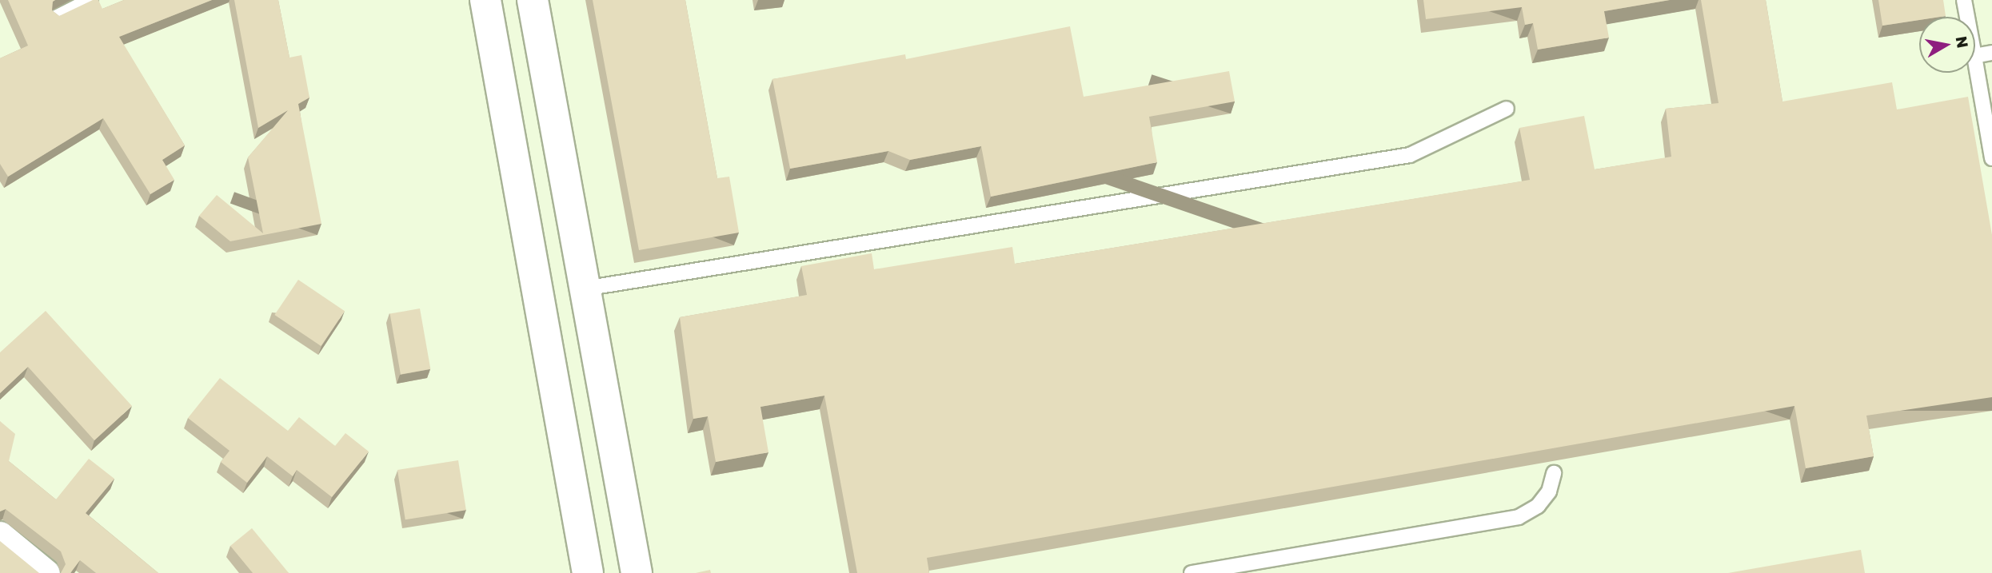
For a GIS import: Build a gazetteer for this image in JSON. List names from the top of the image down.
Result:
{
  "north": "right"
}
